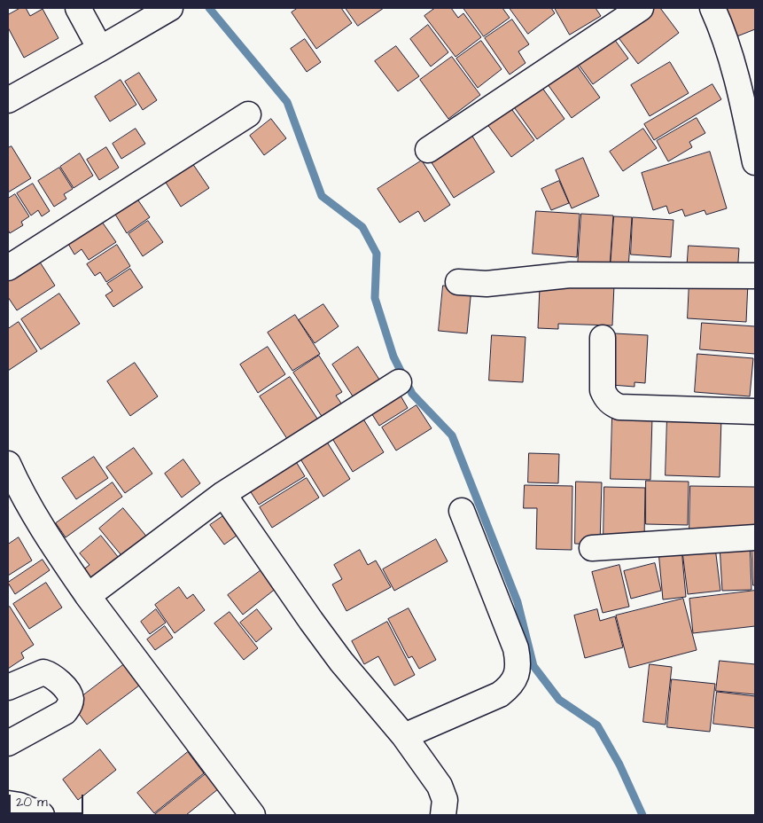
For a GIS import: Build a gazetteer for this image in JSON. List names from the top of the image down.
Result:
{
  "scale_bar": "20 m"
}
